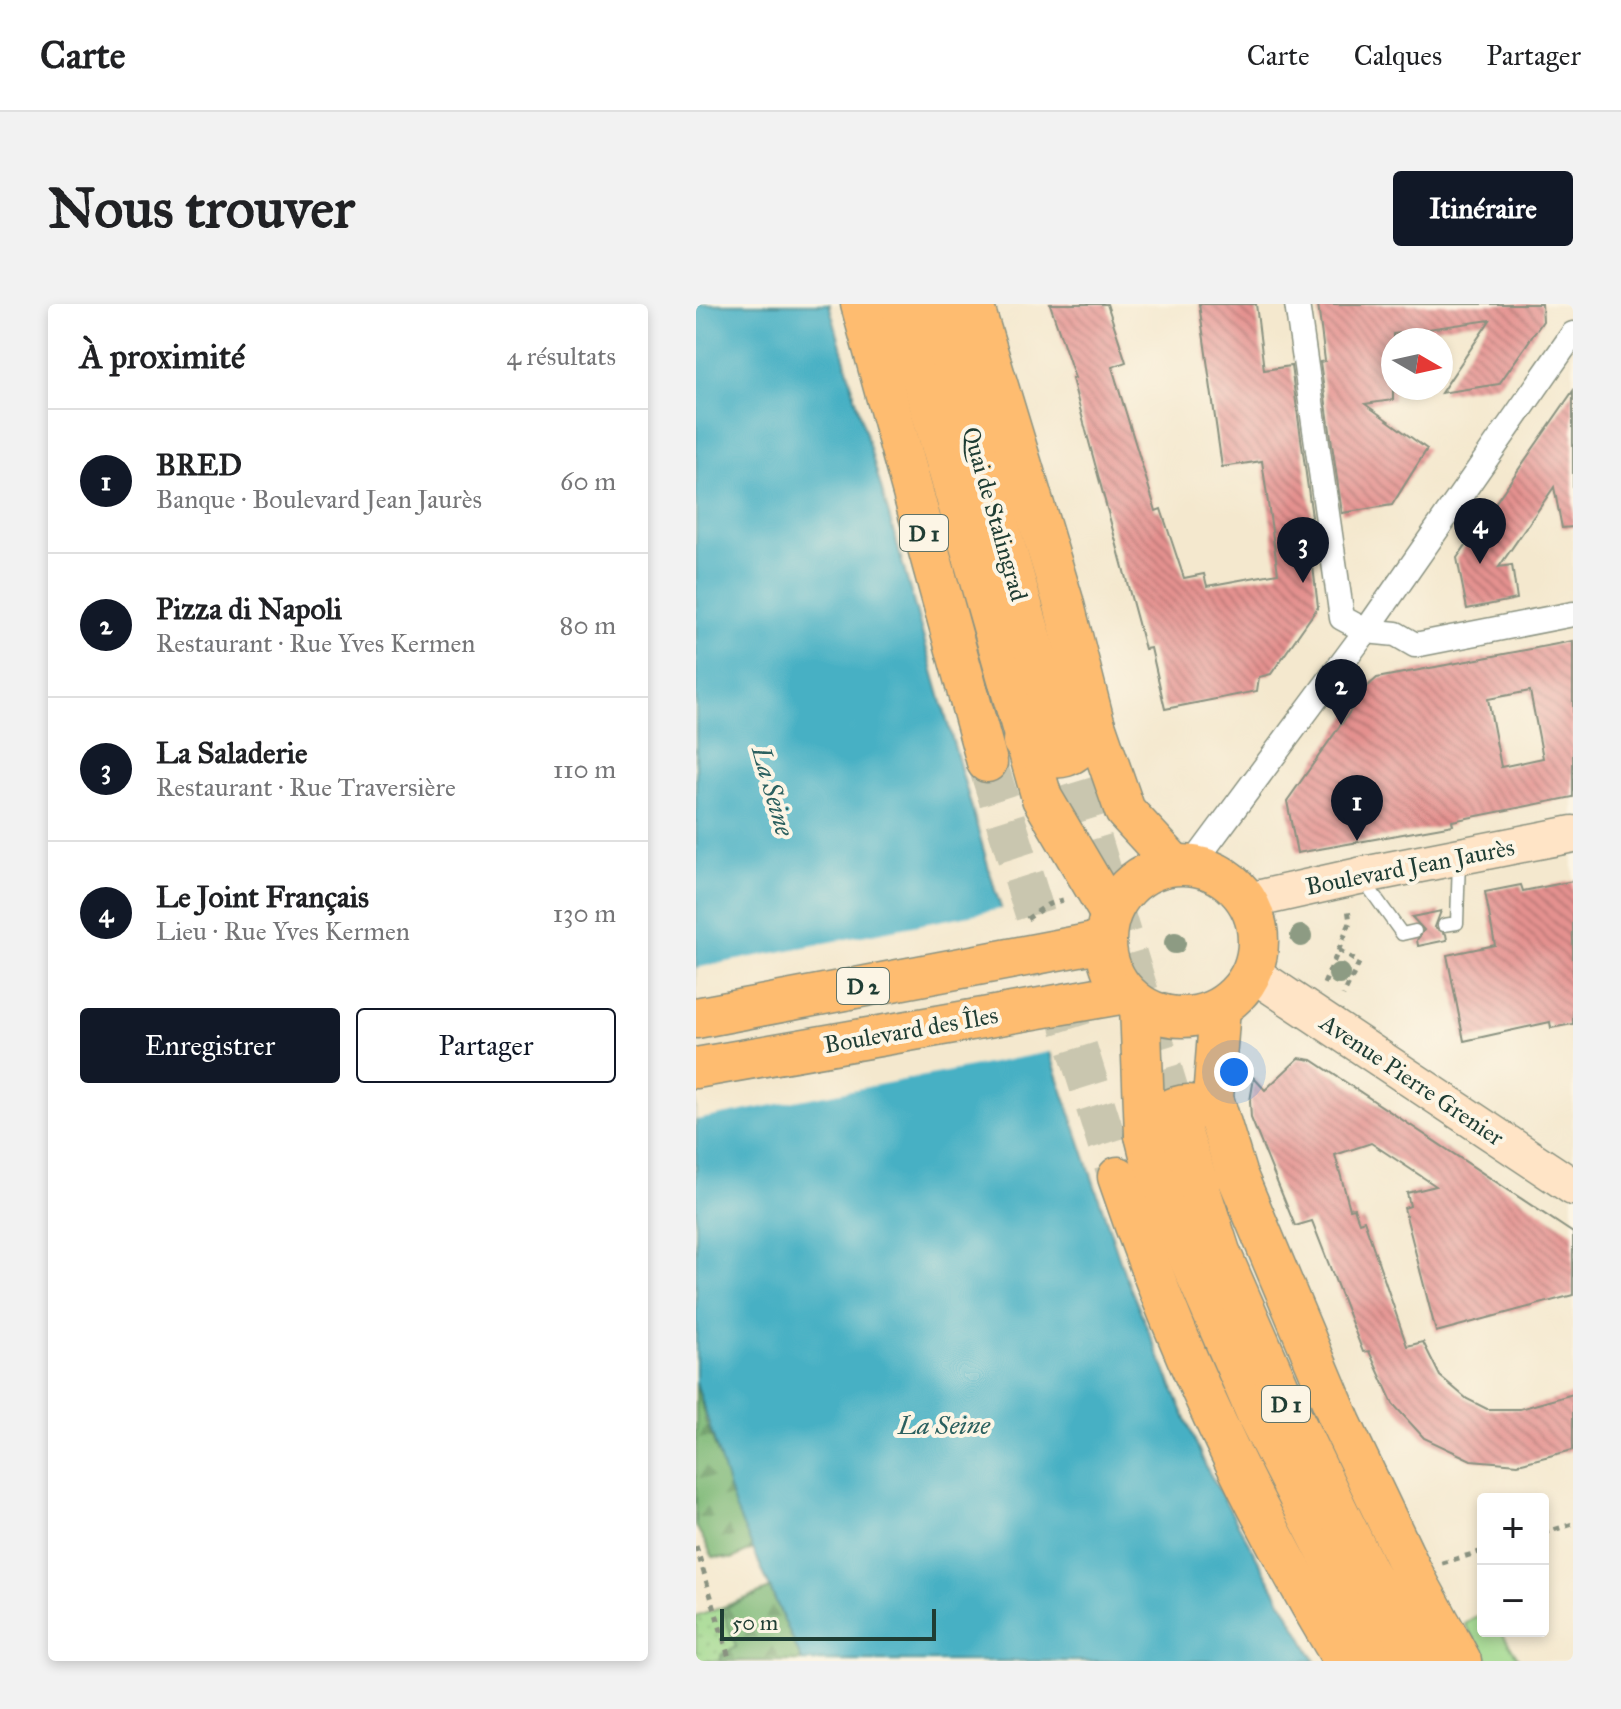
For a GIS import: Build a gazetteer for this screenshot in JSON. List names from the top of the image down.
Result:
{
  "streets": {
    "main road": [
      "Quai de Stalingrad",
      "D 1",
      "Boulevard Jean Jaurès",
      "D 2",
      "Boulevard des Îles",
      "Avenue Pierre Grenier"
    ]
  },
  "crossings": [
    ["Quai de Stalingrad", "D 1"],
    ["D 1", "Boulevard Jean Jaurès"],
    ["D 1", "D 2"],
    ["D 1", "Boulevard des Îles"],
    ["D 1", "Avenue Pierre Grenier"],
    ["Boulevard Jean Jaurès", "D 2"],
    ["Boulevard Jean Jaurès", "Boulevard des Îles"],
    ["Boulevard Jean Jaurès", "Avenue Pierre Grenier"],
    ["D 2", "Boulevard des Îles"],
    ["D 2", "Avenue Pierre Grenier"],
    ["Boulevard des Îles", "Avenue Pierre Grenier"]
  ],
  "water": ["La Seine"],
  "scale_bar": "50 m",
  "north": "right",
  "page": {
    "header": "Carte",
    "nav": ["Carte", "Calques", "Partager"],
    "buttons": [
      "Itinéraire",
      ["Enregistrer", "Partager"]
    ],
    "title": "Nous trouver",
    "heading": ["À proximité", "4 résultats"],
    "list": [
      {
        "mark": "1",
        "name": "BRED",
        "note": "Banque · Boulevard Jean Jaurès",
        "value": "60 m"
      },
      {
        "mark": "2",
        "name": "Pizza di Napoli",
        "note": "Restaurant · Rue Yves Kermen",
        "value": "80 m"
      },
      {
        "mark": "3",
        "name": "La Saladerie",
        "note": "Restaurant · Rue Traversière",
        "value": "110 m"
      },
      {
        "mark": "4",
        "name": "Le Joint Français",
        "note": "Lieu · Rue Yves Kermen",
        "value": "130 m"
      }
    ],
    "pins": [
      "4",
      "3",
      "2",
      "1"
    ],
    "map_buttons": ["+", "−"],
    "scale": "50 m"
  }
}
